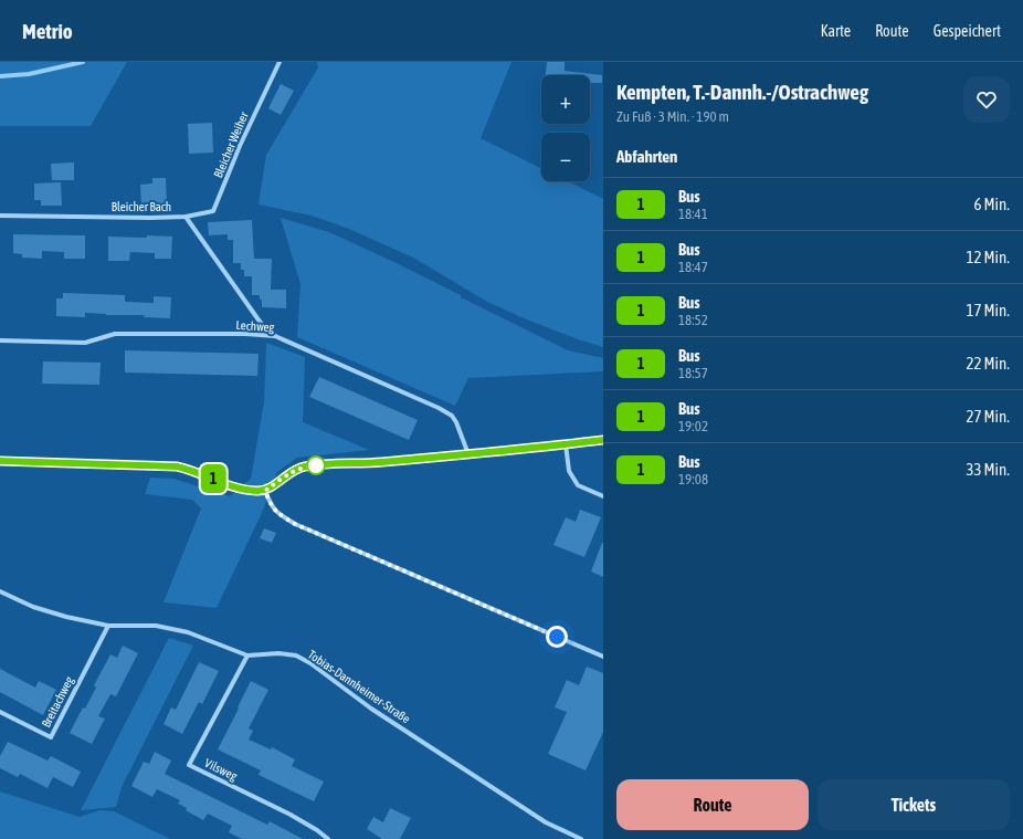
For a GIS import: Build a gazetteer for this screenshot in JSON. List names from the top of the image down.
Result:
{
  "streets": {
    "street": [
      "Bleicher Weiher",
      "Bleicher Bach",
      "Lechweg",
      "Tobias-Dannheimer-Straße",
      "Breitachweg",
      "Vilsweg"
    ]
  },
  "crossings": [
    ["Bleicher Weiher", "Bleicher Bach"],
    ["Bleicher Bach", "Lechweg"],
    ["Tobias-Dannheimer-Straße", "Breitachweg"],
    ["Tobias-Dannheimer-Straße", "Vilsweg"]
  ],
  "lines": ["bus line 1"],
  "page": {
    "header": "Metrio",
    "nav": ["Karte", "Route", "Gespeichert"],
    "on_map": "1",
    "heading": [
      ["Kempten, T.-Dannh.-/Ostrachweg", "Zu Fuß · 3 Min. · 190 m"],
      "Abfahrten"
    ],
    "map_buttons": ["+", "−"],
    "list": [
      {
        "mark": "1",
        "name": "Bus",
        "note": "18:41",
        "value": "6 Min."
      },
      {
        "mark": "1",
        "name": "Bus",
        "note": "18:47",
        "value": "12 Min."
      },
      {
        "mark": "1",
        "name": "Bus",
        "note": "18:52",
        "value": "17 Min."
      },
      {
        "mark": "1",
        "name": "Bus",
        "note": "18:57",
        "value": "22 Min."
      },
      {
        "mark": "1",
        "name": "Bus",
        "note": "19:02",
        "value": "27 Min."
      },
      {
        "mark": "1",
        "name": "Bus",
        "note": "19:08",
        "value": "33 Min."
      }
    ],
    "buttons": ["Route", "Tickets"]
  }
}
